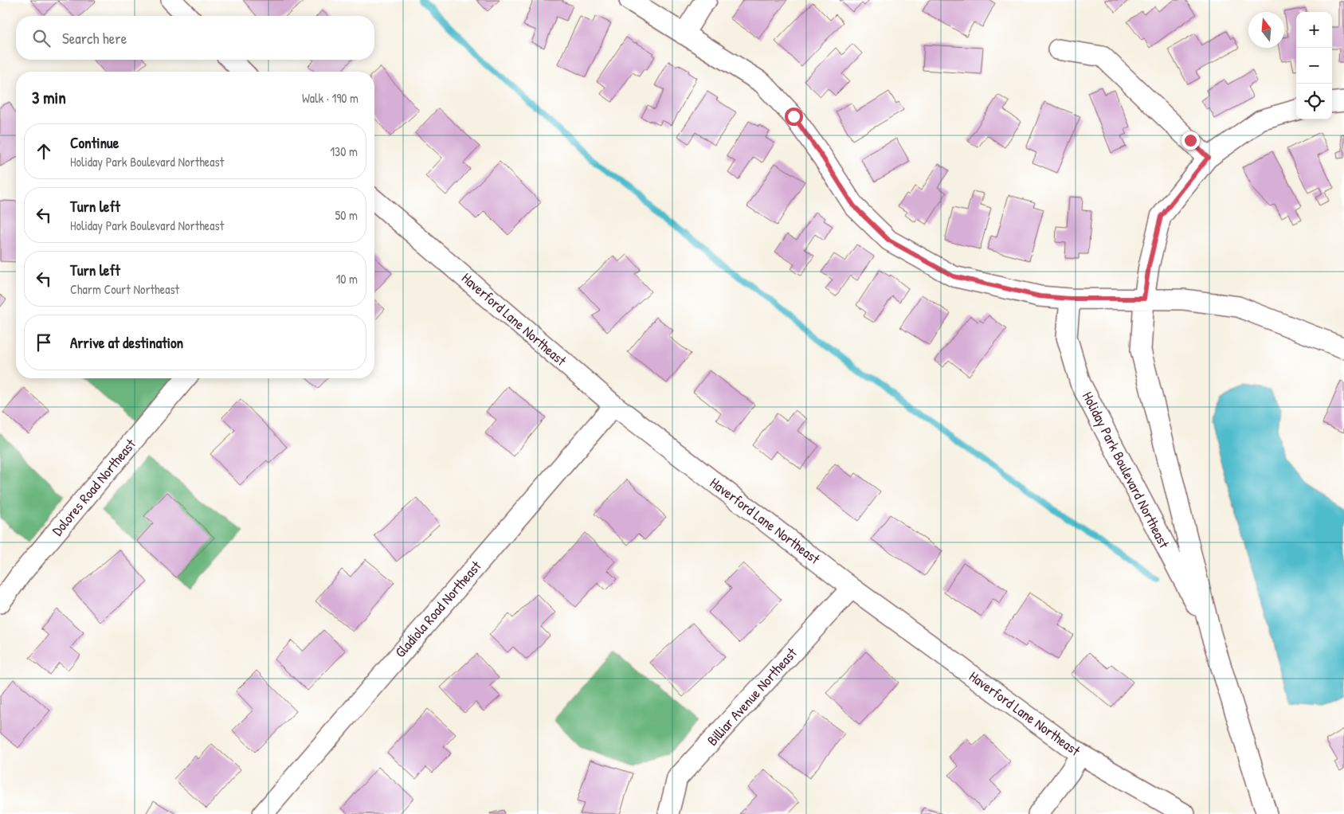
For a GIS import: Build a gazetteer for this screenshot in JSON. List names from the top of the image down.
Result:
{
  "streets": {
    "street": [
      "Haverford Lane Northeast",
      "Holiday Park Boulevard Northeast",
      "Dolores Road Northeast",
      "Gladiola Road Northeast",
      "Billiar Avenue Northeast"
    ]
  },
  "crossings": [
    ["Haverford Lane Northeast", "Gladiola Road Northeast"],
    ["Haverford Lane Northeast", "Billiar Avenue Northeast"]
  ],
  "north": "top",
  "page": {
    "map_buttons": ["+", "−"],
    "search": "Search here",
    "heading": ["3 min", "Walk · 190 m"],
    "list": [
      ["Continue", "Holiday Park Boulevard Northeast", "130 m"],
      ["Turn left", "Holiday Park Boulevard Northeast", "50 m"],
      ["Turn left", "Charm Court Northeast", "10 m"],
      "Arrive at destination"
    ]
  }
}
